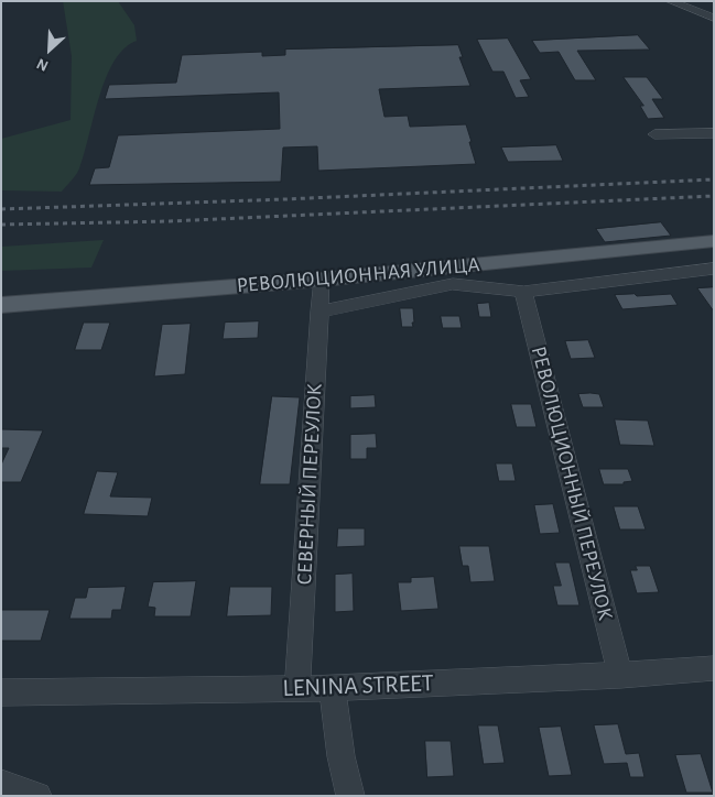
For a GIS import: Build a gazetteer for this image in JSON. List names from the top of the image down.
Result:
{
  "streets": {
    "main road": ["РЕВОЛЮЦИОННАЯ УЛИЦА"],
    "street": ["РЕВОЛЮЦИОННЫЙ ПЕРЕУЛОК", "СЕВЕРНЫЙ ПЕРЕУЛОК", "LENINA STREET"]
  },
  "crossings": [
    ["РЕВОЛЮЦИОННАЯ УЛИЦА", "СЕВЕРНЫЙ ПЕРЕУЛОК"],
    ["РЕВОЛЮЦИОННЫЙ ПЕРЕУЛОК", "LENINA STREET"],
    ["СЕВЕРНЫЙ ПЕРЕУЛОК", "LENINA STREET"]
  ],
  "north": "bottom left"
}
